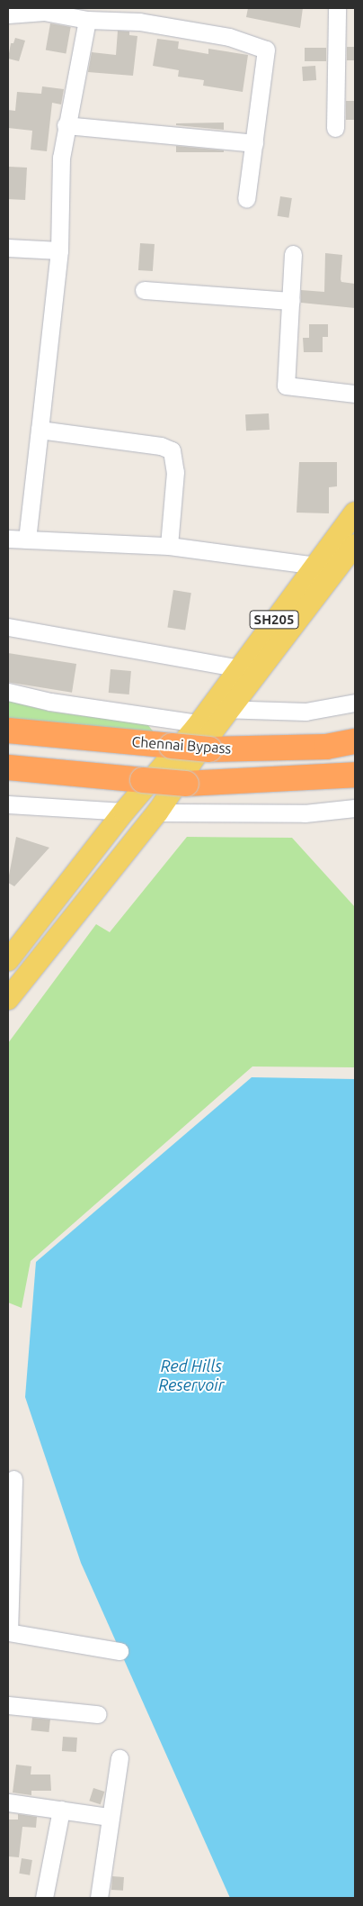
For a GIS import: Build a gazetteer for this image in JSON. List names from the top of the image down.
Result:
{
  "streets": {
    "highway": ["Chennai Bypass"],
    "main road": ["SH205"]
  },
  "water": ["Red Hills Reservoir"]
}
